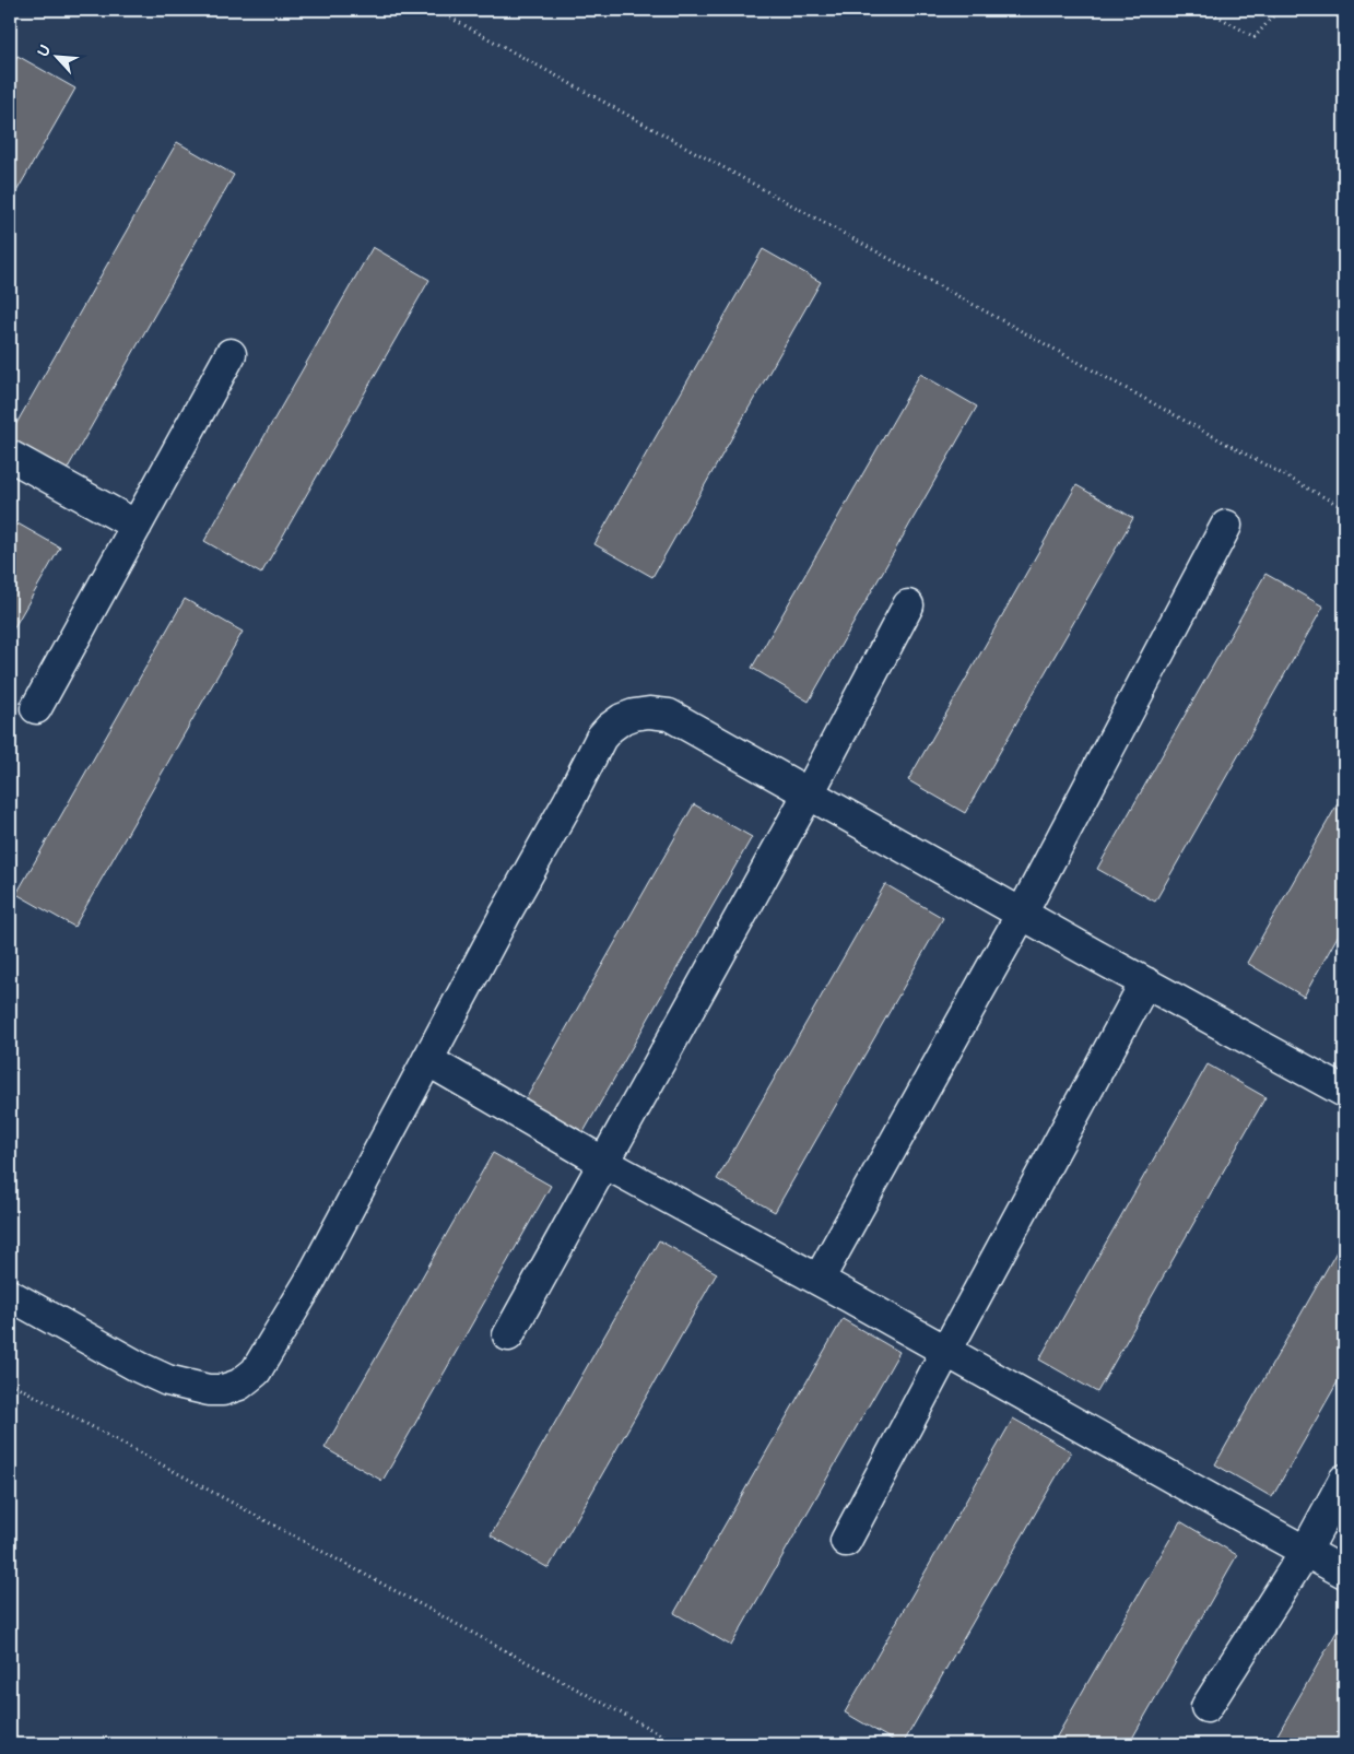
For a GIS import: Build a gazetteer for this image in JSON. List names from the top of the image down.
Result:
{
  "north": "top left"
}
